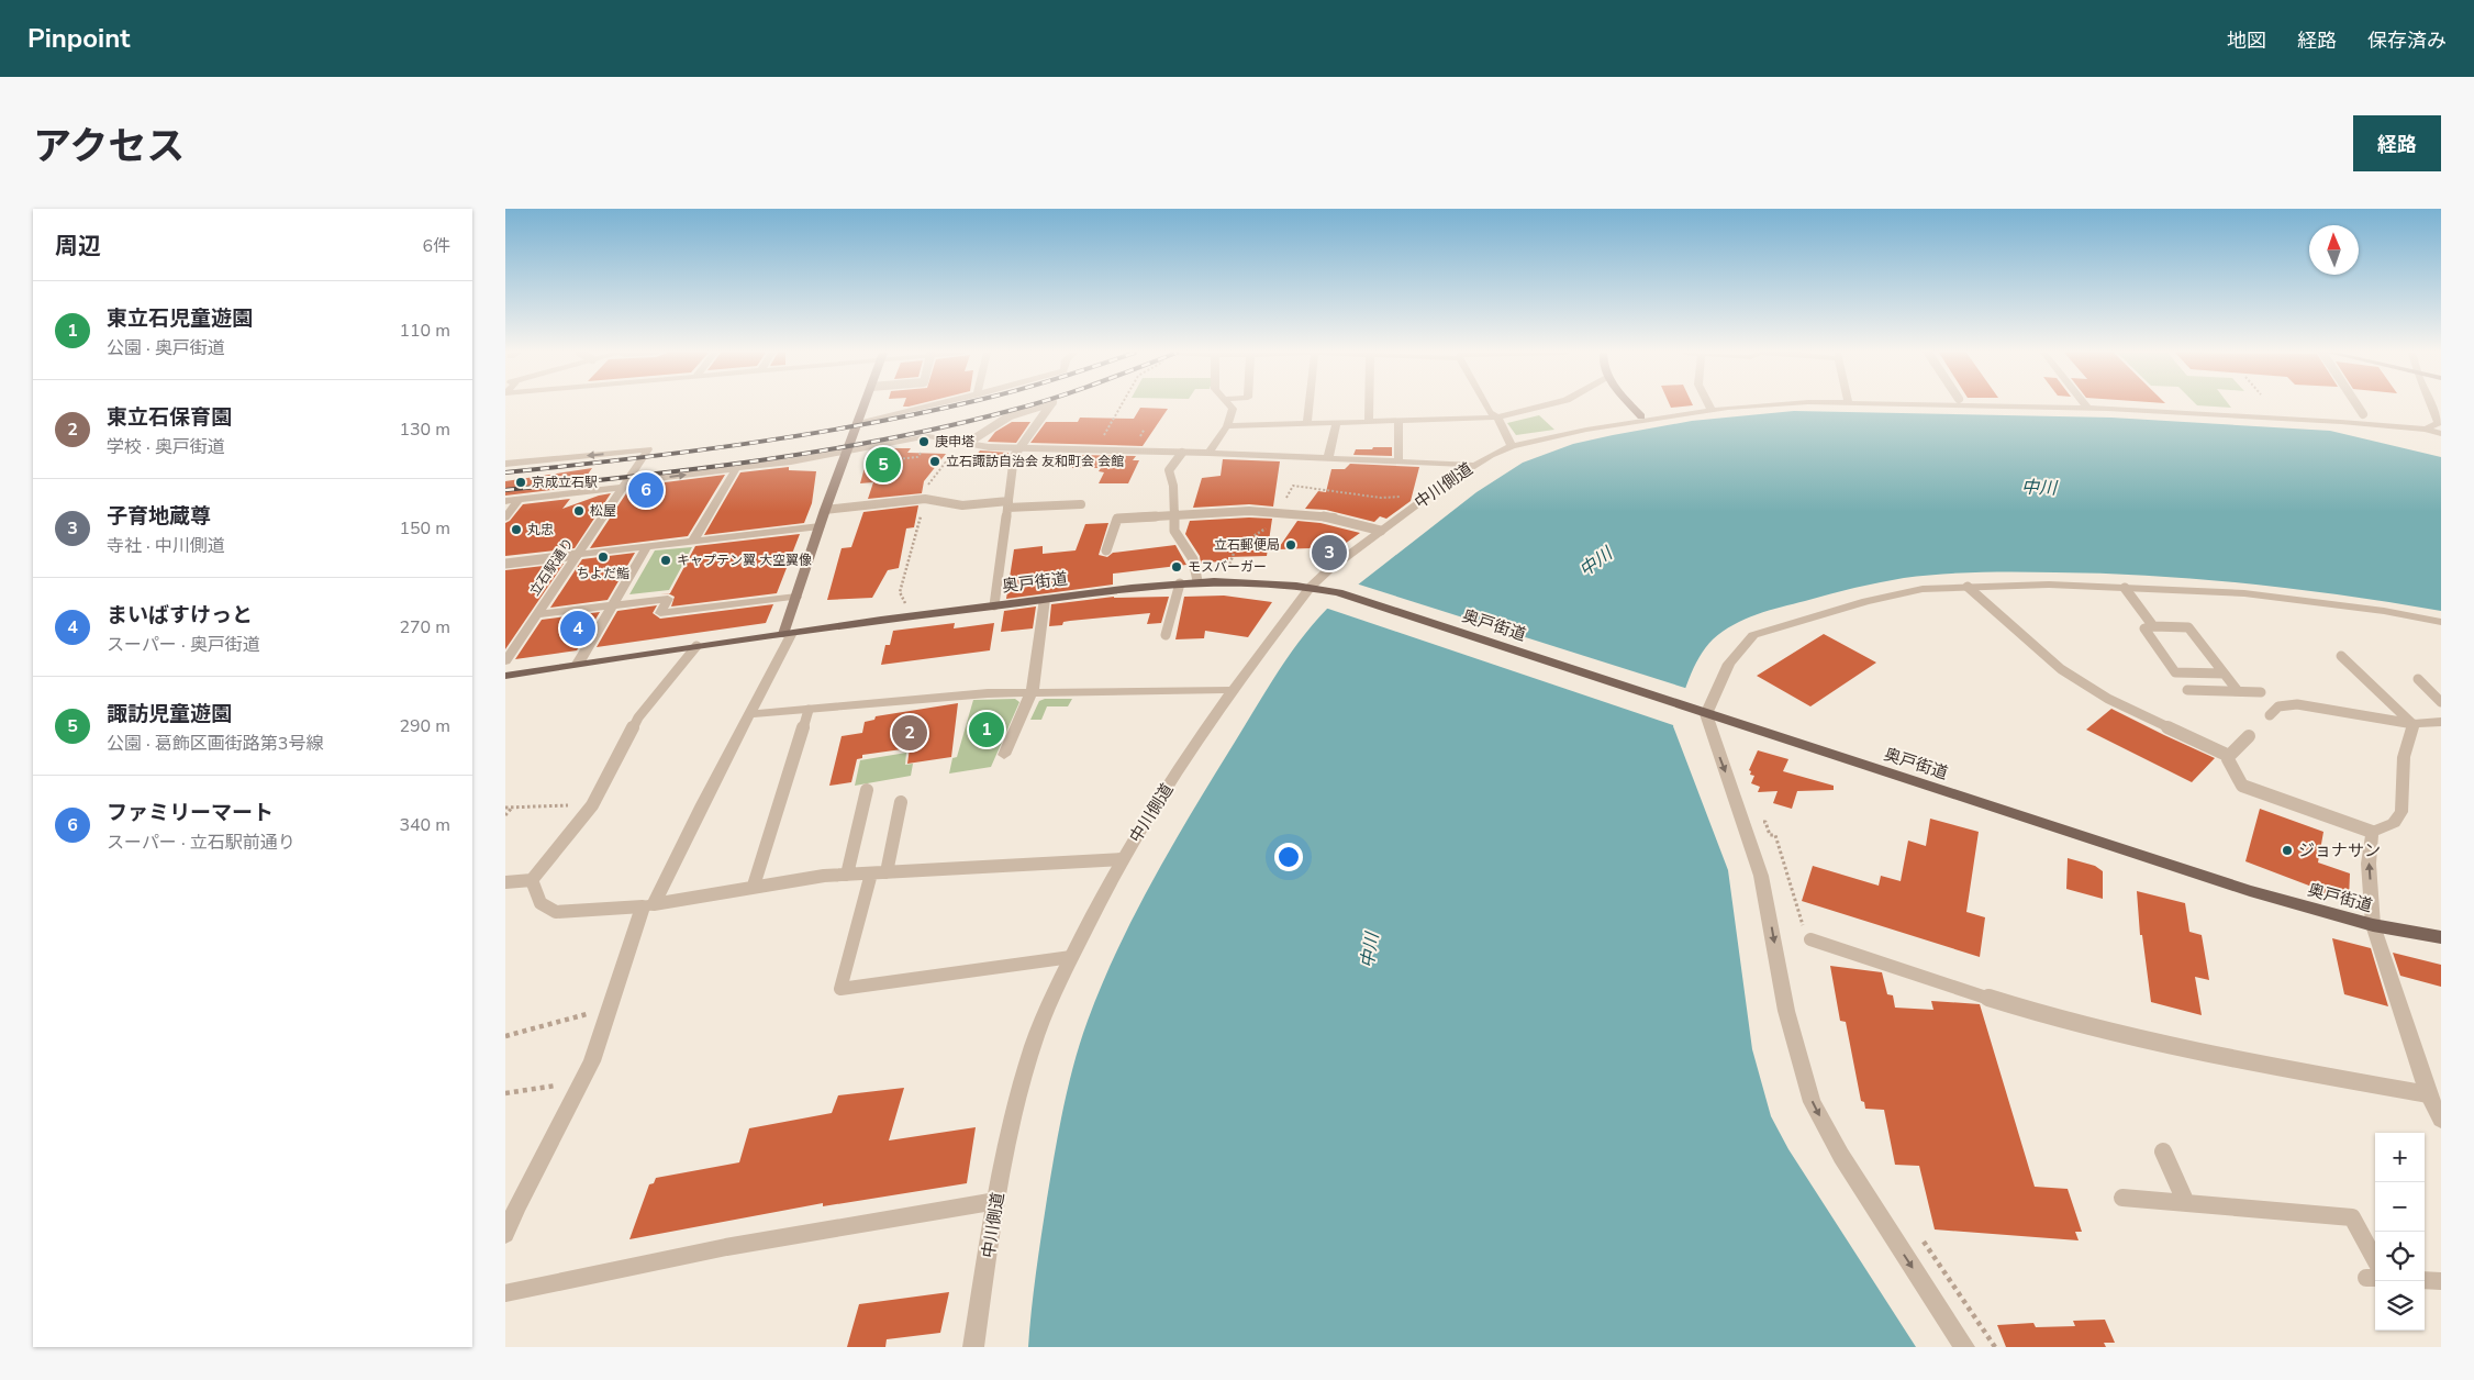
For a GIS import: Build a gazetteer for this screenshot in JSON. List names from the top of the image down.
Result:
{
  "streets": {
    "main road": ["奥戸街道"],
    "street": ["中川側道", "立石駅通り"]
  },
  "crossings": [
    ["中川側道", "奥戸街道"]
  ],
  "water": ["中川"],
  "places": [
    "庚申塔",
    "立石諏訪自治会 友和町会 会館",
    "京成立石駅",
    "松屋",
    "丸忠",
    "立石郵便局",
    "ちよだ鮨",
    "キャプテン翼 大空翼像",
    "モスバーガー",
    "ジョナサン"
  ],
  "north": "top",
  "page": {
    "header": "Pinpoint",
    "nav": ["地図", "経路", "保存済み"],
    "title": "アクセス",
    "buttons": "経路",
    "heading": ["周辺", "6件"],
    "list": [
      {
        "mark": "1",
        "name": "東立石児童遊園",
        "note": "公園 · 奥戸街道",
        "value": "110 m"
      },
      {
        "mark": "2",
        "name": "東立石保育園",
        "note": "学校 · 奥戸街道",
        "value": "130 m"
      },
      {
        "mark": "3",
        "name": "子育地蔵尊",
        "note": "寺社 · 中川側道",
        "value": "150 m"
      },
      {
        "mark": "4",
        "name": "まいばすけっと",
        "note": "スーパー · 奥戸街道",
        "value": "270 m"
      },
      {
        "mark": "5",
        "name": "諏訪児童遊園",
        "note": "公園 · 葛飾区画街路第3号線",
        "value": "290 m"
      },
      {
        "mark": "6",
        "name": "ファミリーマート",
        "note": "スーパー · 立石駅前通り",
        "value": "340 m"
      }
    ],
    "pins": [
      "5",
      "6",
      "3",
      "4",
      "1",
      "2"
    ],
    "map_buttons": ["+", "−"]
  }
}
